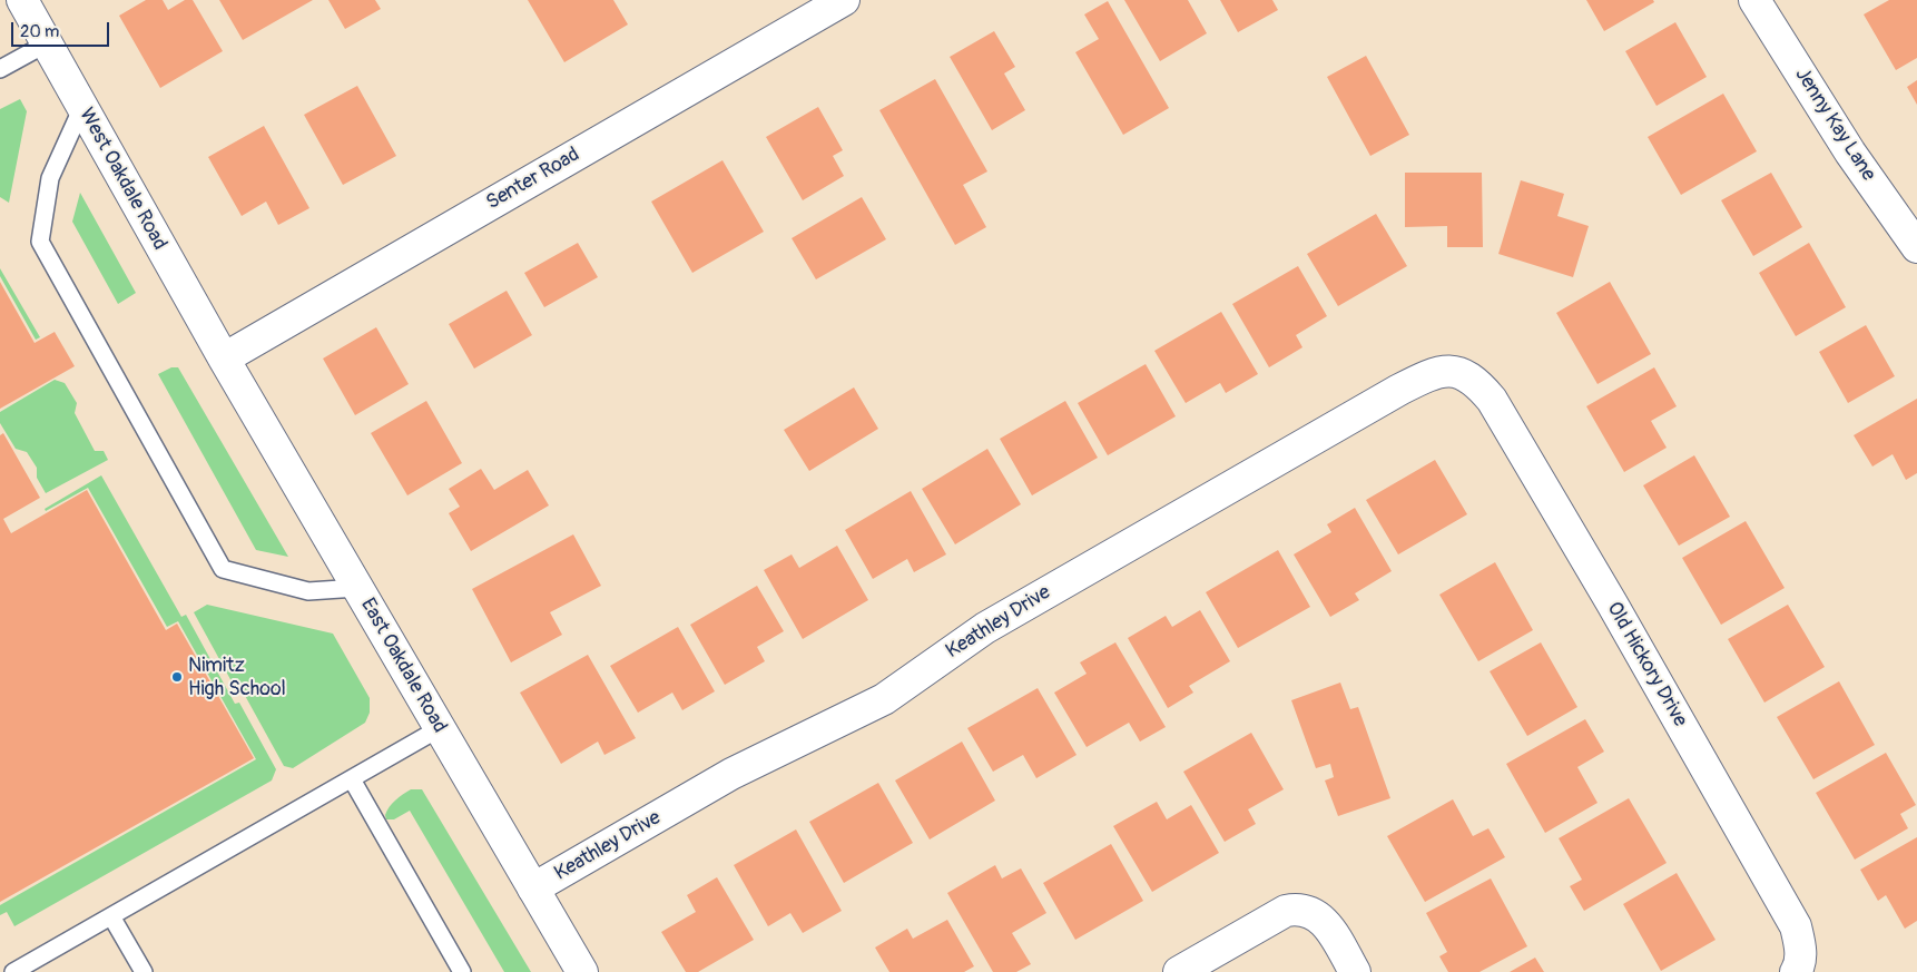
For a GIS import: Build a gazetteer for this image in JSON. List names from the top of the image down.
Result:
{
  "streets": {
    "street": [
      "Jenny Kay Lane",
      "West Oakdale Road",
      "Senter Road",
      "Keathley Drive",
      "Old Hickory Drive",
      "East Oakdale Road"
    ]
  },
  "crossings": [
    ["West Oakdale Road", "Senter Road"],
    ["West Oakdale Road", "East Oakdale Road"],
    ["Senter Road", "East Oakdale Road"],
    ["Keathley Drive", "Old Hickory Drive"],
    ["Keathley Drive", "East Oakdale Road"]
  ],
  "places": ["Nimitz High School"],
  "scale_bar": "20 m"
}
